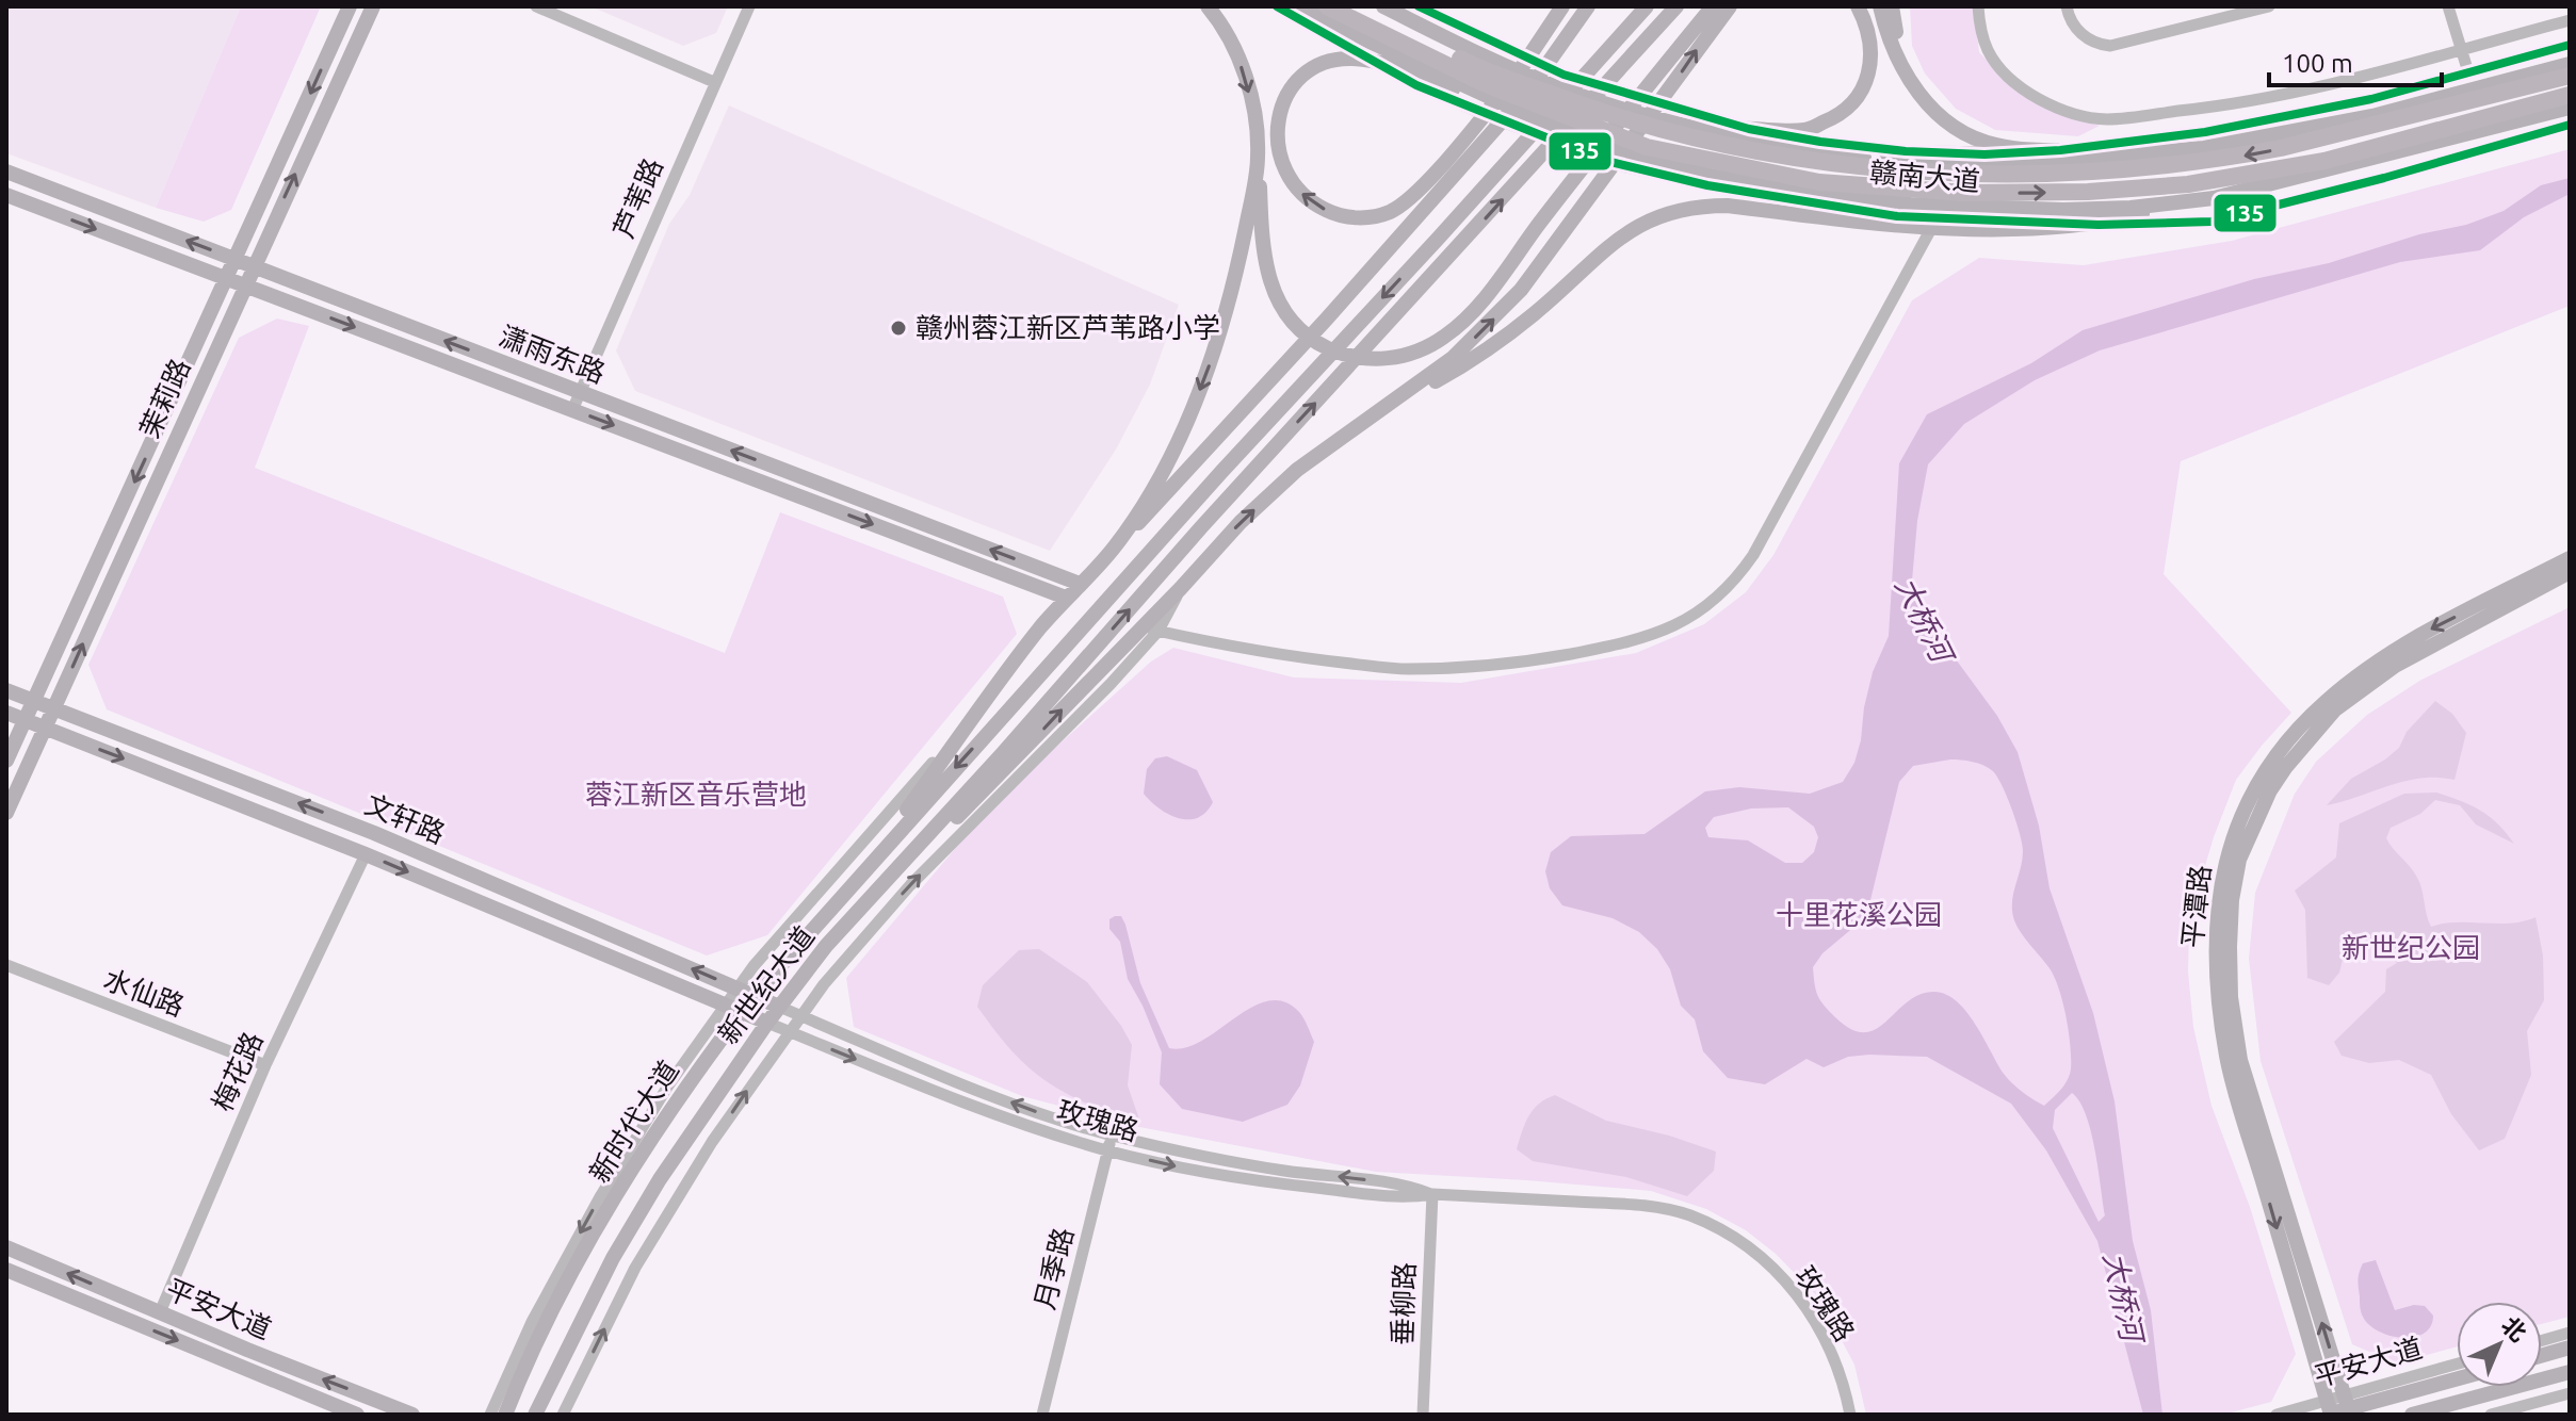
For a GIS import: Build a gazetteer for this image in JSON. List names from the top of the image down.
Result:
{
  "streets": {
    "main road": [
      "赣南大道",
      "潇雨东路",
      "茉莉路",
      "文轩路",
      "平潭路",
      "新世纪大道",
      "新时代大道",
      "平安大道"
    ],
    "street": [
      "芦苇路",
      "水仙路",
      "梅花路",
      "玫瑰路",
      "月季路",
      "垂柳路"
    ]
  },
  "crossings": [
    ["芦苇路", "潇雨东路"],
    ["潇雨东路", "茉莉路"],
    ["茉莉路", "文轩路"],
    ["文轩路", "新世纪大道"],
    ["文轩路", "梅花路"],
    ["文轩路", "玫瑰路"],
    ["文轩路", "新时代大道"],
    ["平潭路", "平安大道"],
    ["新世纪大道", "玫瑰路"],
    ["水仙路", "梅花路"],
    ["梅花路", "平安大道"],
    ["玫瑰路", "月季路"],
    ["玫瑰路", "垂柳路"]
  ],
  "water": ["大桥河"],
  "parks": ["蓉江新区音乐营地", "十里花溪公园", "新世纪公园"],
  "places": ["赣州蓉江新区芦苇路小学"],
  "lines": ["transit line 135"],
  "scale_bar": "100 m",
  "north": "top right"
}
